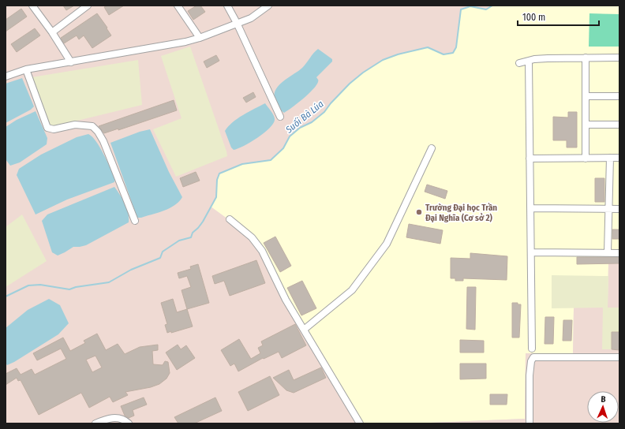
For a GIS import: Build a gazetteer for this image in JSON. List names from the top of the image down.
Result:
{
  "water": ["Suối Bà Lúa"],
  "places": ["Trường Đại học Trần Đại Nghĩa (Cơ sở 2)"],
  "scale_bar": "100 m",
  "north": "top"
}
